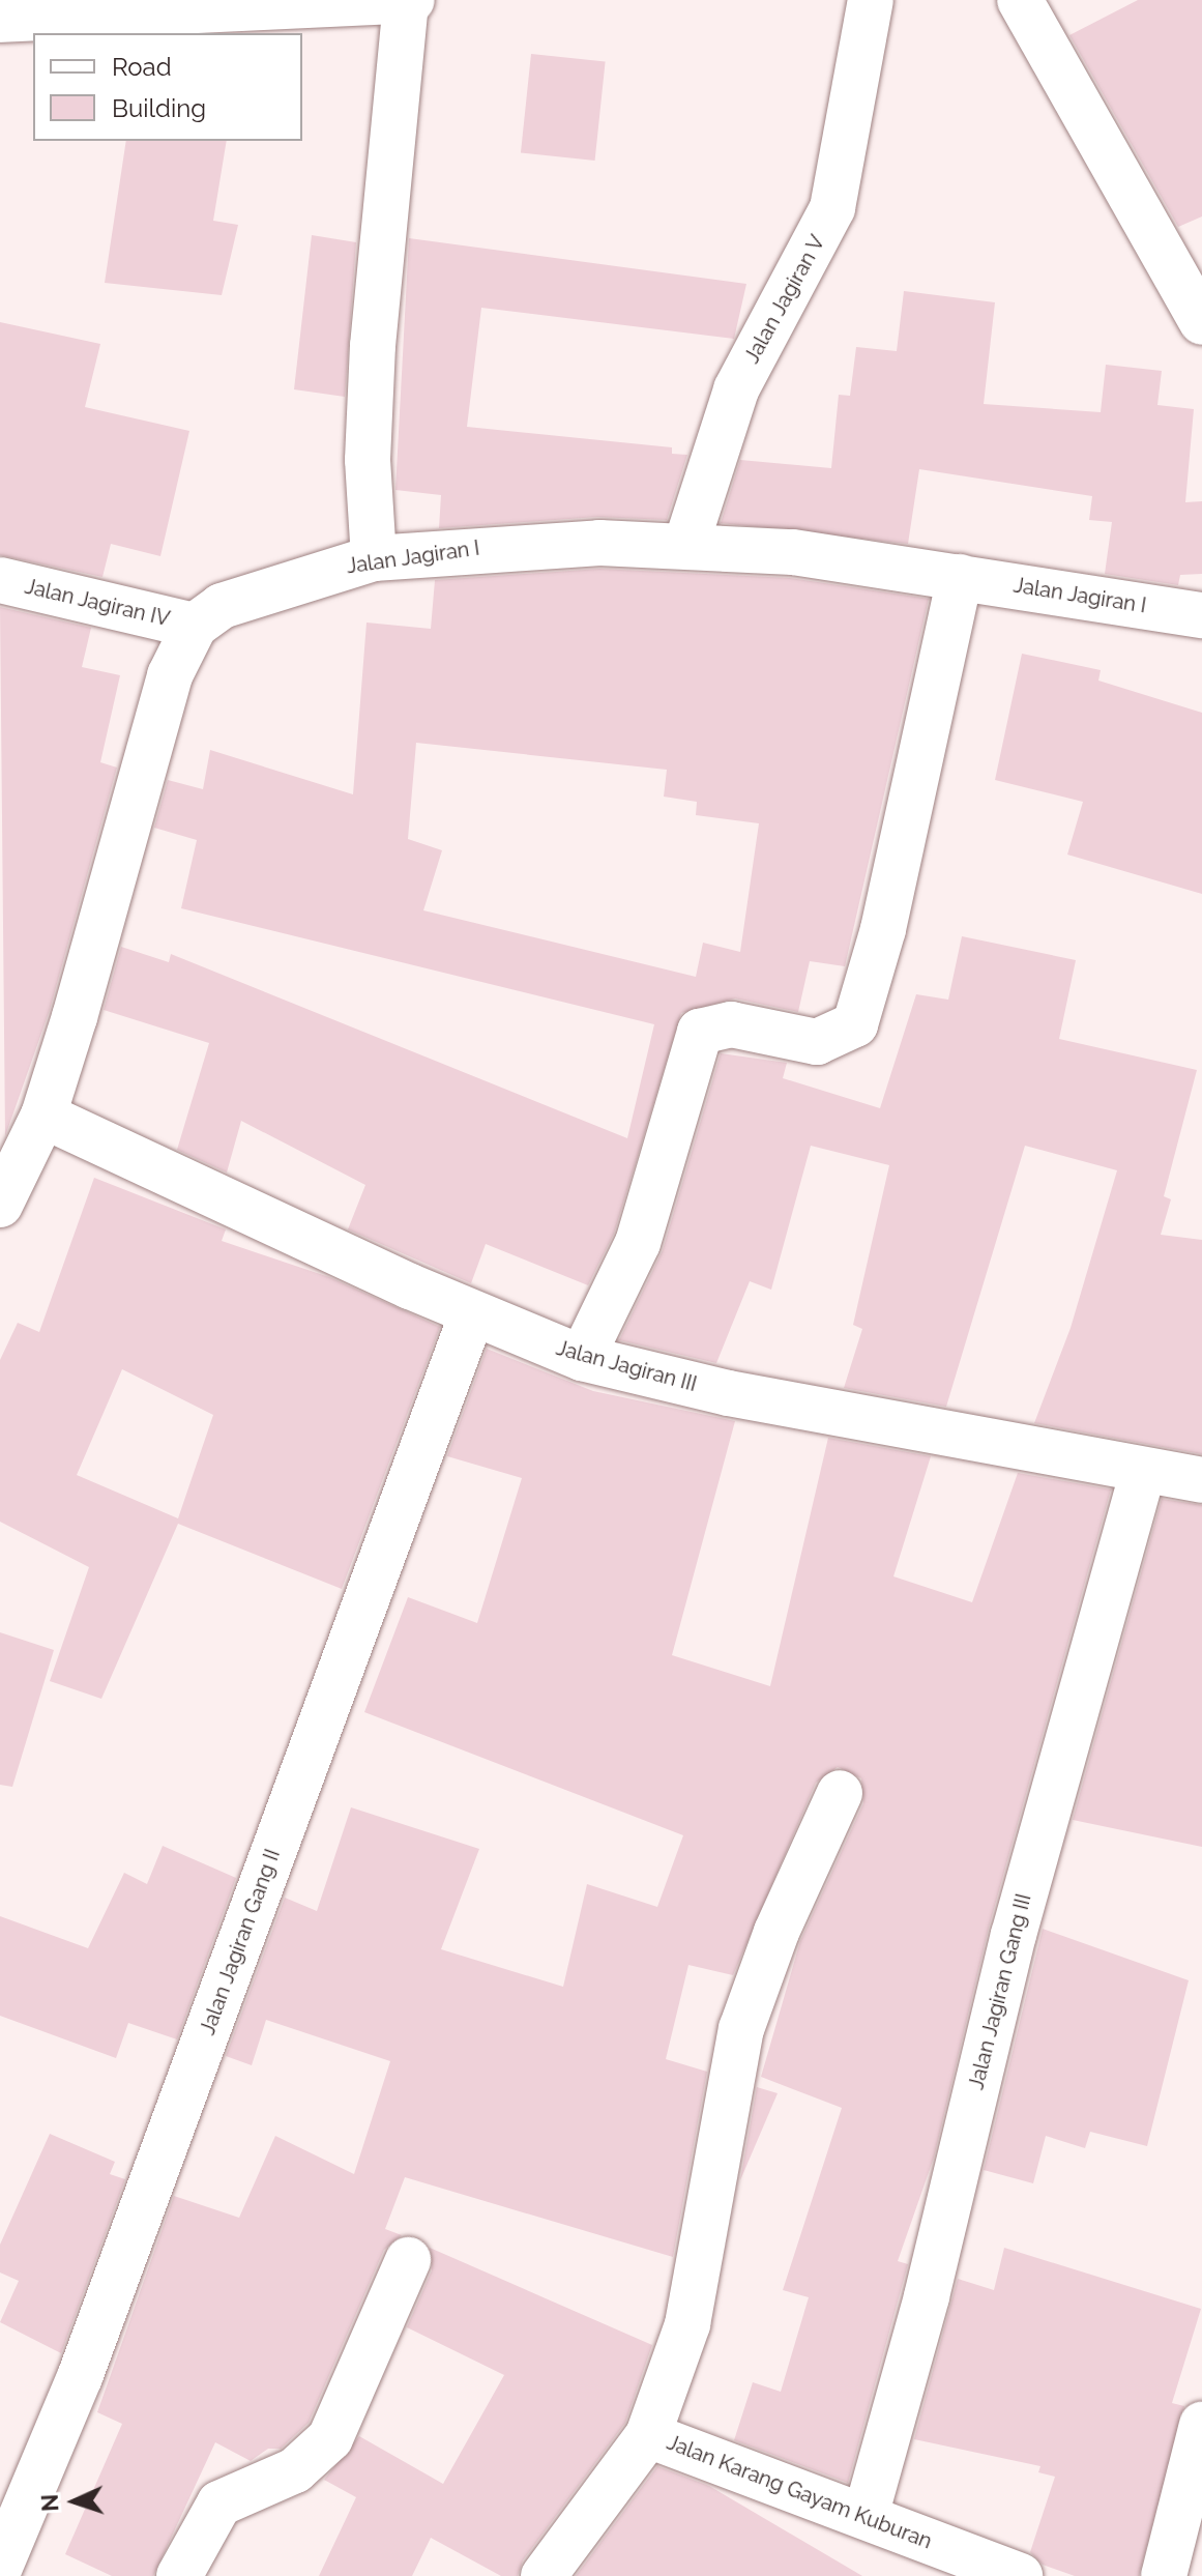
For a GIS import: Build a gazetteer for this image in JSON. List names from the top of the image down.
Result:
{
  "streets": {
    "street": [
      "Jalan Jagiran V",
      "Jalan Jagiran I",
      "Jalan Jagiran IV",
      "Jalan Jagiran III",
      "Jalan Jagiran Gang II",
      "Jalan Jagiran Gang III",
      "Jalan Karang Gayam Kuburan"
    ]
  },
  "crossings": [
    ["Jalan Jagiran V", "Jalan Jagiran I"],
    ["Jalan Jagiran I", "Jalan Jagiran IV"],
    ["Jalan Jagiran III", "Jalan Jagiran Gang II"],
    ["Jalan Jagiran III", "Jalan Jagiran Gang III"],
    ["Jalan Jagiran Gang III", "Jalan Karang Gayam Kuburan"]
  ],
  "legend": ["Road", "Building"],
  "north": "left"
}
